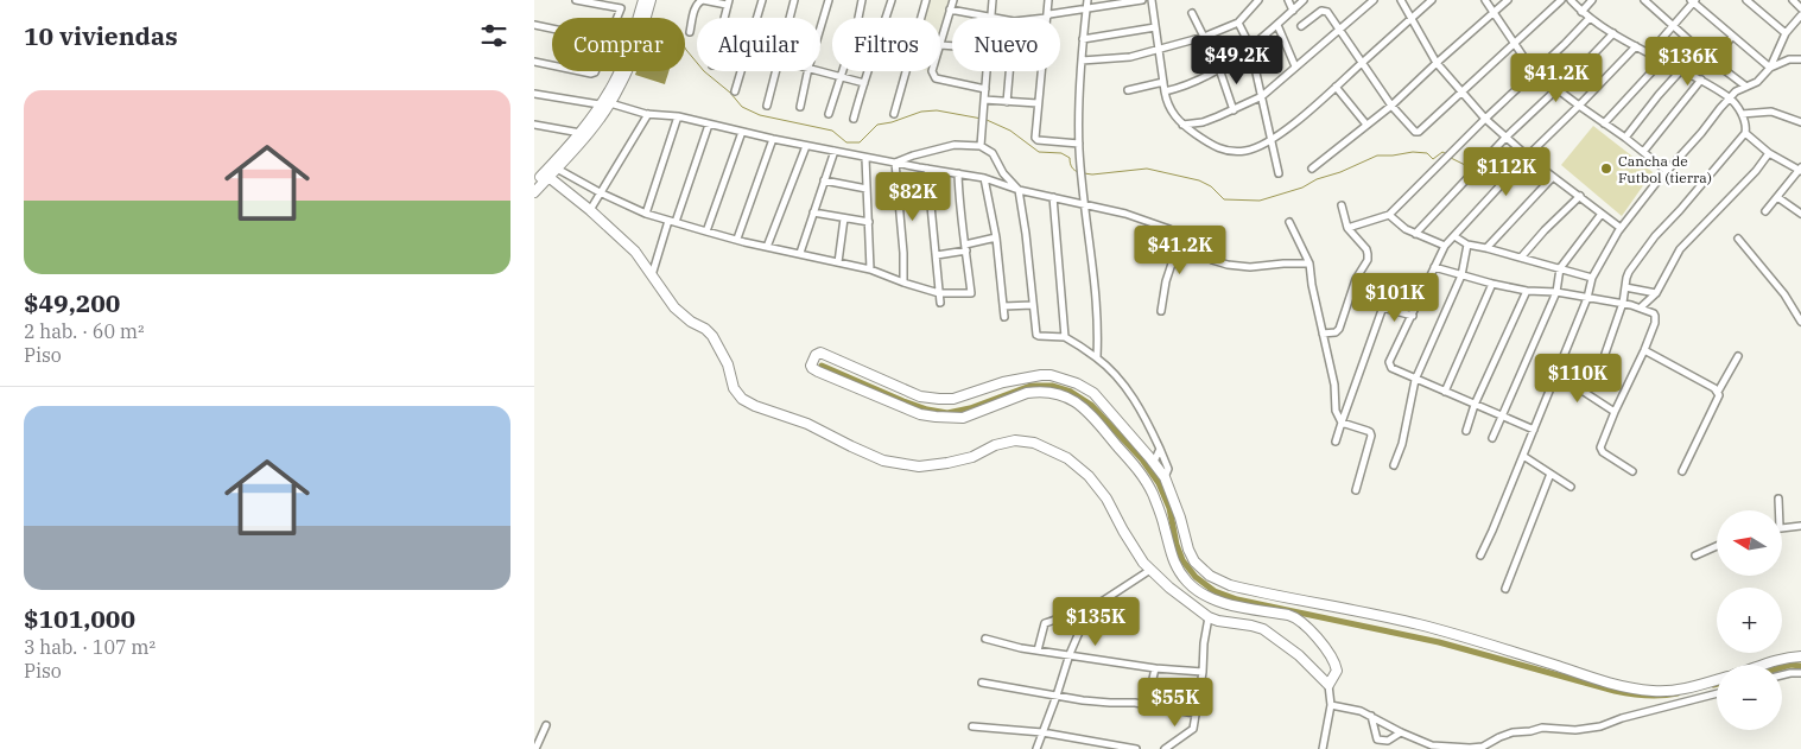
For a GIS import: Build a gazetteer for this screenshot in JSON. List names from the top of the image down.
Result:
{
  "places": ["Cancha de Futbol (tierra)"],
  "north": "left",
  "page": {
    "heading": "10 viviendas",
    "chip": [
      "Comprar",
      "Alquilar",
      "Filtros",
      "Nuevo"
    ],
    "price": [
      "$49.2K",
      "$136K",
      "$41.2K",
      "$112K",
      "$82K",
      "$41.2K",
      "$101K",
      "$110K",
      "$135K",
      "$55K"
    ],
    "list": [
      {
        "name": "$49,200",
        "note": "2 hab. · 60 m² · Piso"
      },
      {
        "name": "$101,000",
        "note": "3 hab. · 107 m² · Piso"
      }
    ],
    "map_buttons": ["+", "−"]
  }
}
